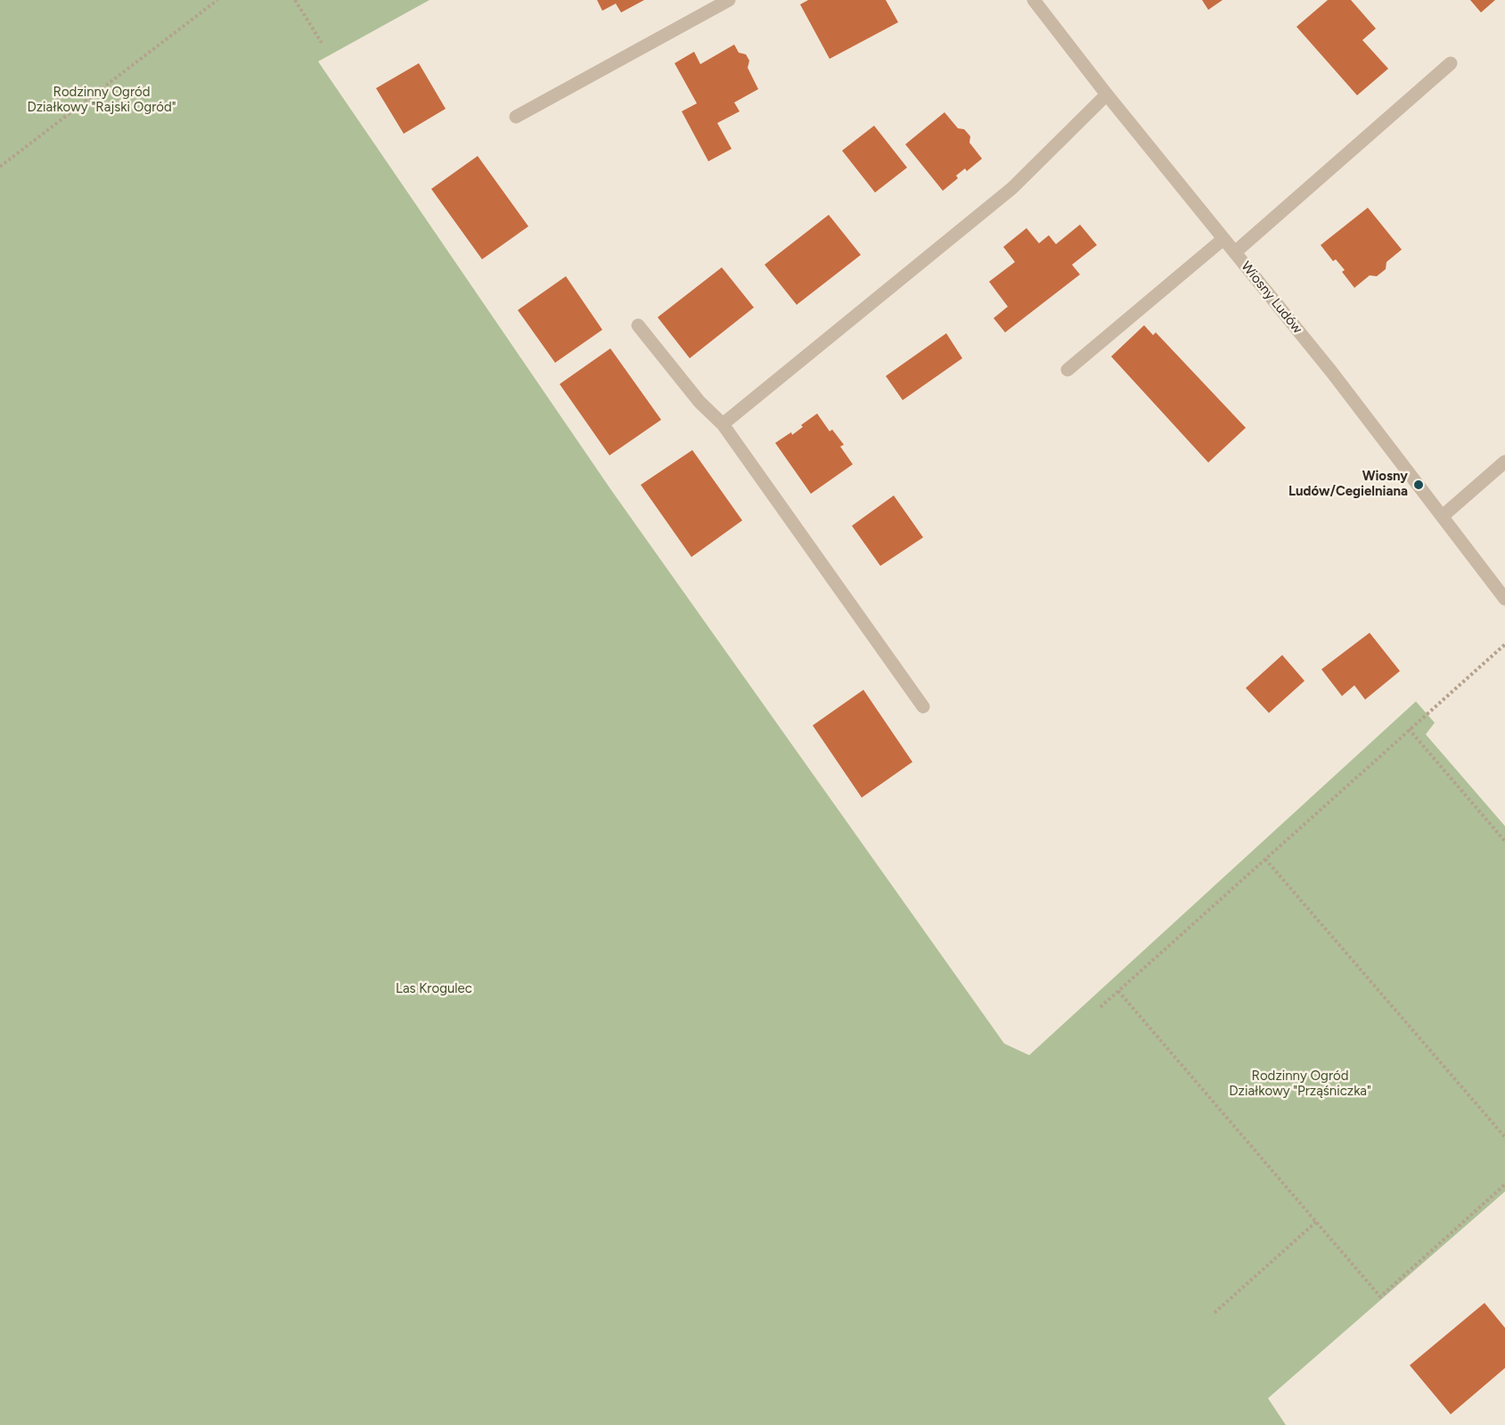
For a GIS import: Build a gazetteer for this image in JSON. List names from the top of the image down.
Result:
{
  "streets": {
    "street": ["Wiosny Ludów"]
  },
  "parks": ["Rodzinny Ogród Działkowy \"Rajski Ogród\"", "Las Krogulec", "Rodzinny Ogród Działkowy \"Prząśniczka\""],
  "places": ["Wiosny Ludów/Cegielniana"]
}
